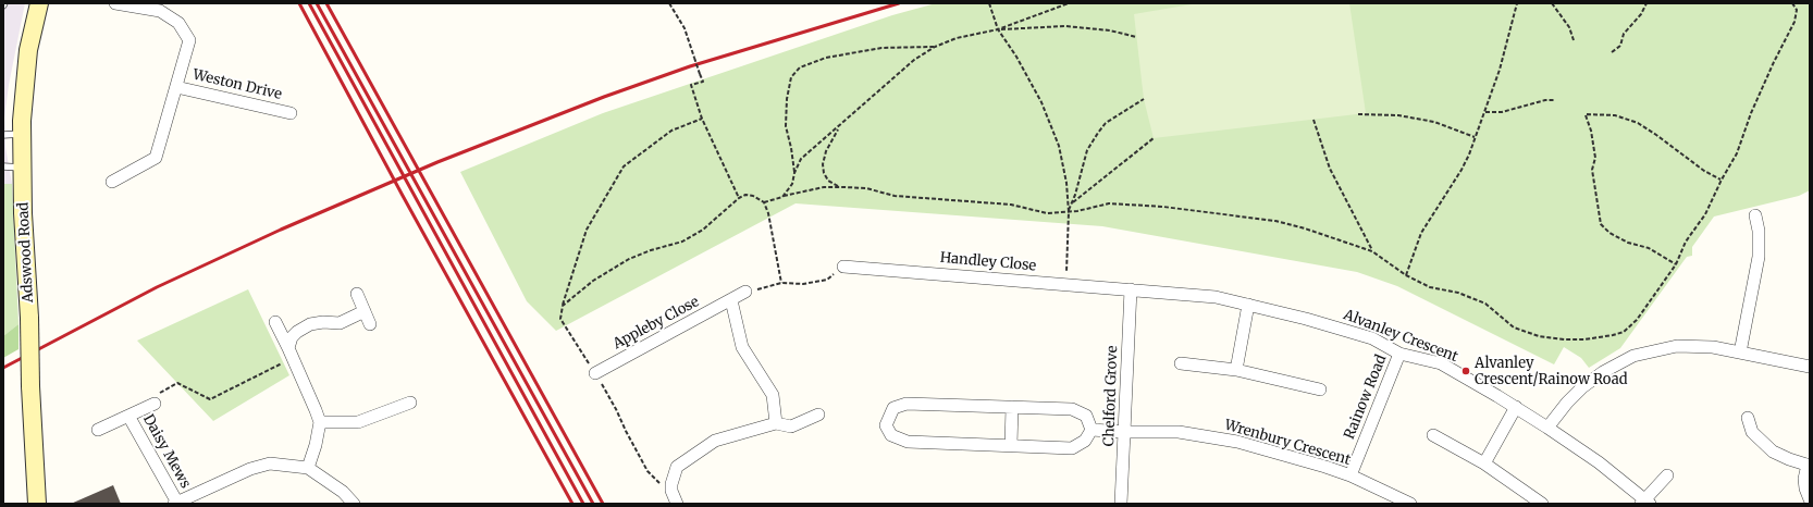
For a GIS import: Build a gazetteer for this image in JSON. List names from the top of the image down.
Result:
{
  "streets": {
    "street": [
      "Weston Drive",
      "Adswood Road",
      "Handley Close",
      "Appleby Close",
      "Alvanley Crescent",
      "Chelford Grove",
      "Rainow Road",
      "Wrenbury Crescent",
      "Daisy Mews"
    ]
  },
  "crossings": [
    ["Handley Close", "Alvanley Crescent"],
    ["Handley Close", "Chelford Grove"],
    ["Alvanley Crescent", "Chelford Grove"],
    ["Alvanley Crescent", "Rainow Road"],
    ["Chelford Grove", "Wrenbury Crescent"],
    ["Rainow Road", "Wrenbury Crescent"]
  ],
  "places": ["Alvanley Crescent/Rainow Road"]
}
